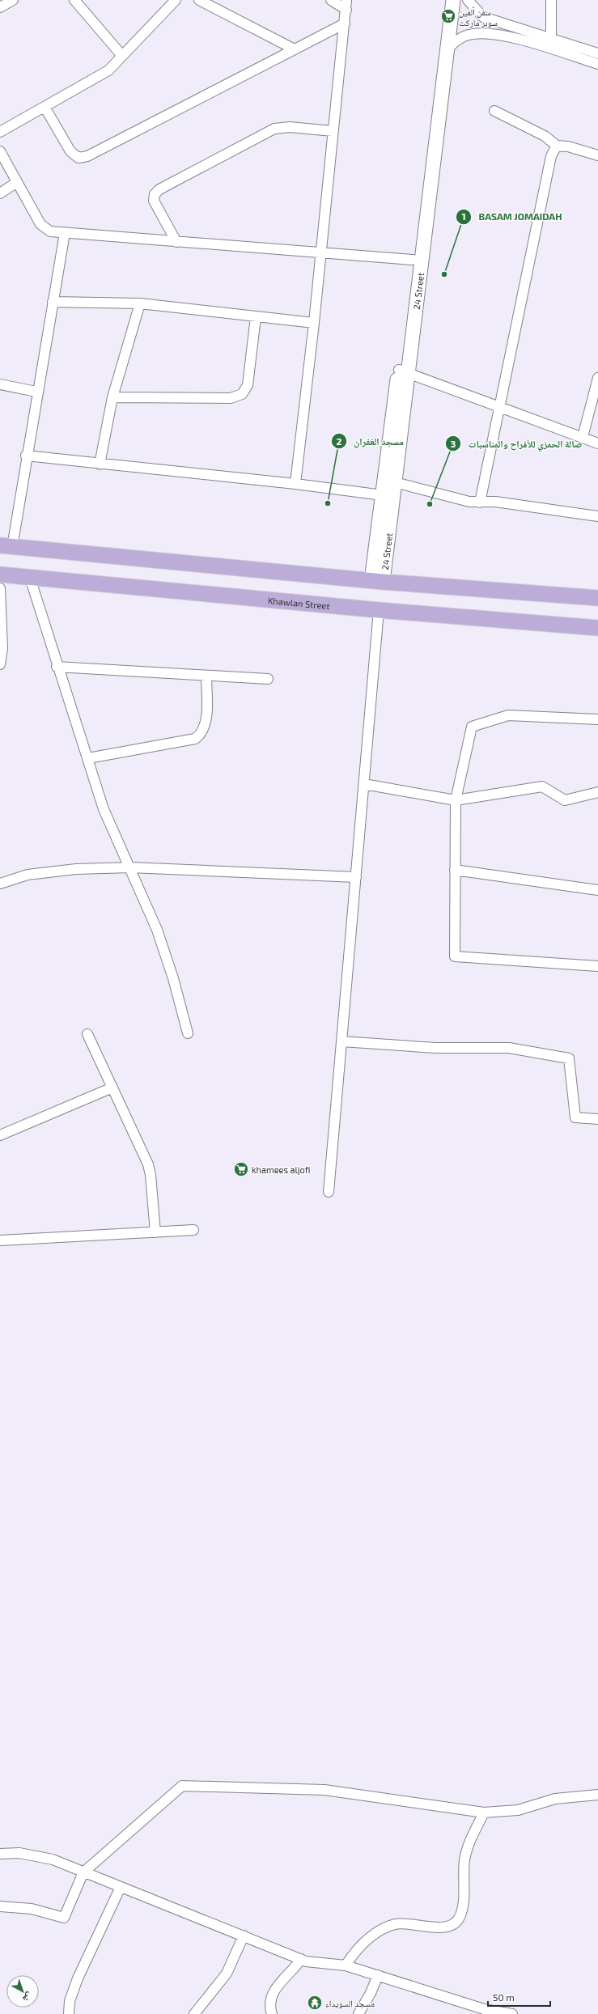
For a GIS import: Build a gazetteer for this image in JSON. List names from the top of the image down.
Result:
{
  "streets": {
    "main road": ["Khawlan Street"],
    "street": ["24 Street"]
  },
  "places": {
    "supermarket": ["سفن ألفين سوبر ماركت", "khamees aljofi"],
    "other": ["BASAM JOMAIDAH", "مسجد الغفران", "صالة الحمزي للأفراح والمناسبات"],
    "temple": ["مسجد السويداء"]
  },
  "scale_bar": "50 m",
  "north": "bottom right"
}
